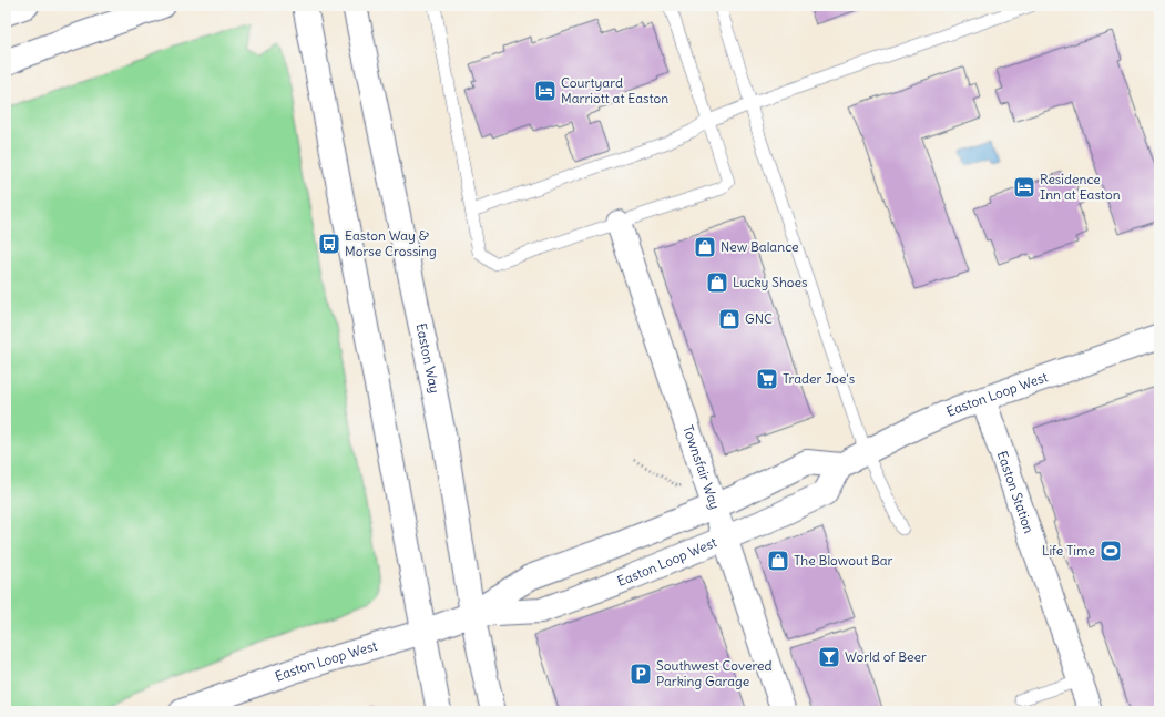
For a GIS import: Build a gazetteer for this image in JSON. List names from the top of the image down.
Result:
{
  "streets": {
    "street": [
      "Easton Way",
      "Easton Loop West",
      "Townsfair Way",
      "Easton Station"
    ]
  },
  "crossings": [
    ["Easton Way", "Easton Loop West"],
    ["Easton Loop West", "Townsfair Way"],
    ["Easton Loop West", "Easton Station"]
  ],
  "places": {
    "hotel": ["Courtyard Marriott at Easton", "Residence Inn at Easton"],
    "bus stop": ["Easton Way & Morse Crossing"],
    "shop": [
      "New Balance",
      "Lucky Shoes",
      "GNC",
      "The Blowout Bar"
    ],
    "supermarket": ["Trader Joe's"],
    "sports": ["Life Time"],
    "bar": ["World of Beer"],
    "parking": ["Southwest Covered Parking Garage"]
  }
}
